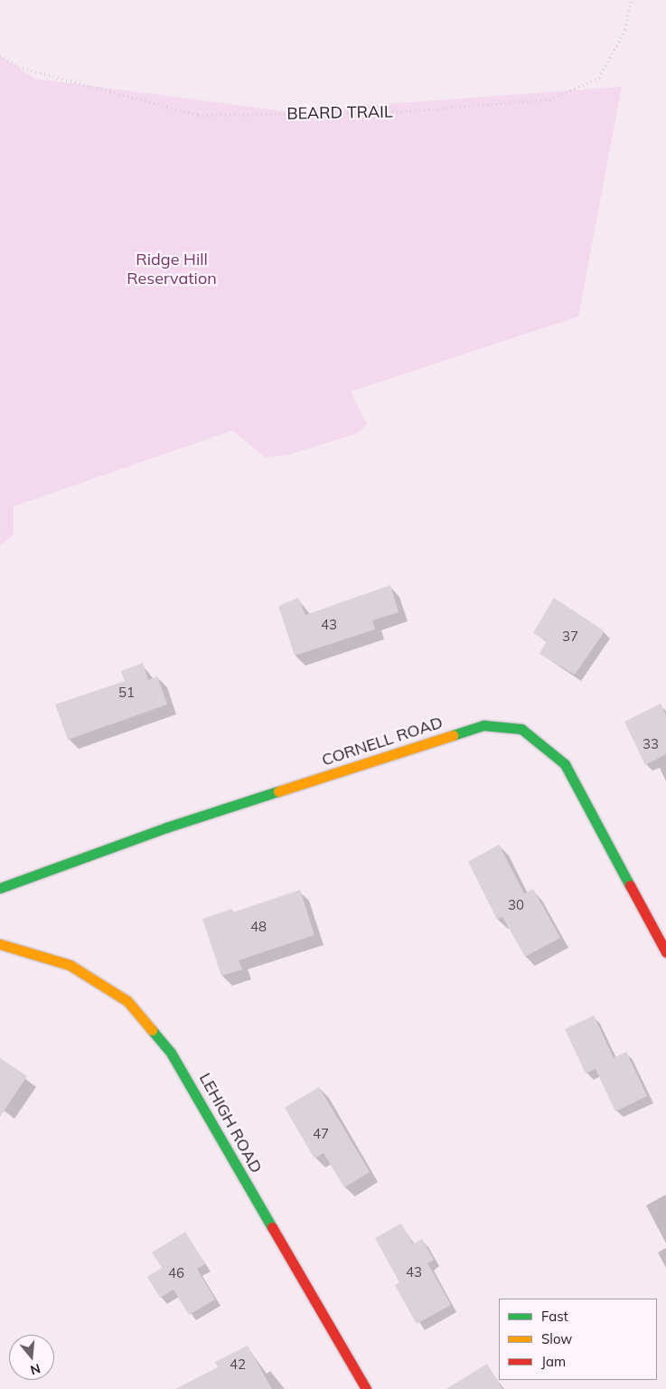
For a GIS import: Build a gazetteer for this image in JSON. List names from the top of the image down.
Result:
{
  "streets": {
    "street": ["CORNELL ROAD", "LEHIGH ROAD"],
    "path": ["BEARD TRAIL"]
  },
  "parks": ["Ridge Hill Reservation"],
  "house_numbers": [
    "43",
    "37",
    "51",
    "33",
    "30",
    "48",
    "47",
    "43",
    "46",
    "42"
  ],
  "legend": ["Fast", "Slow", "Jam"],
  "north": "bottom"
}
